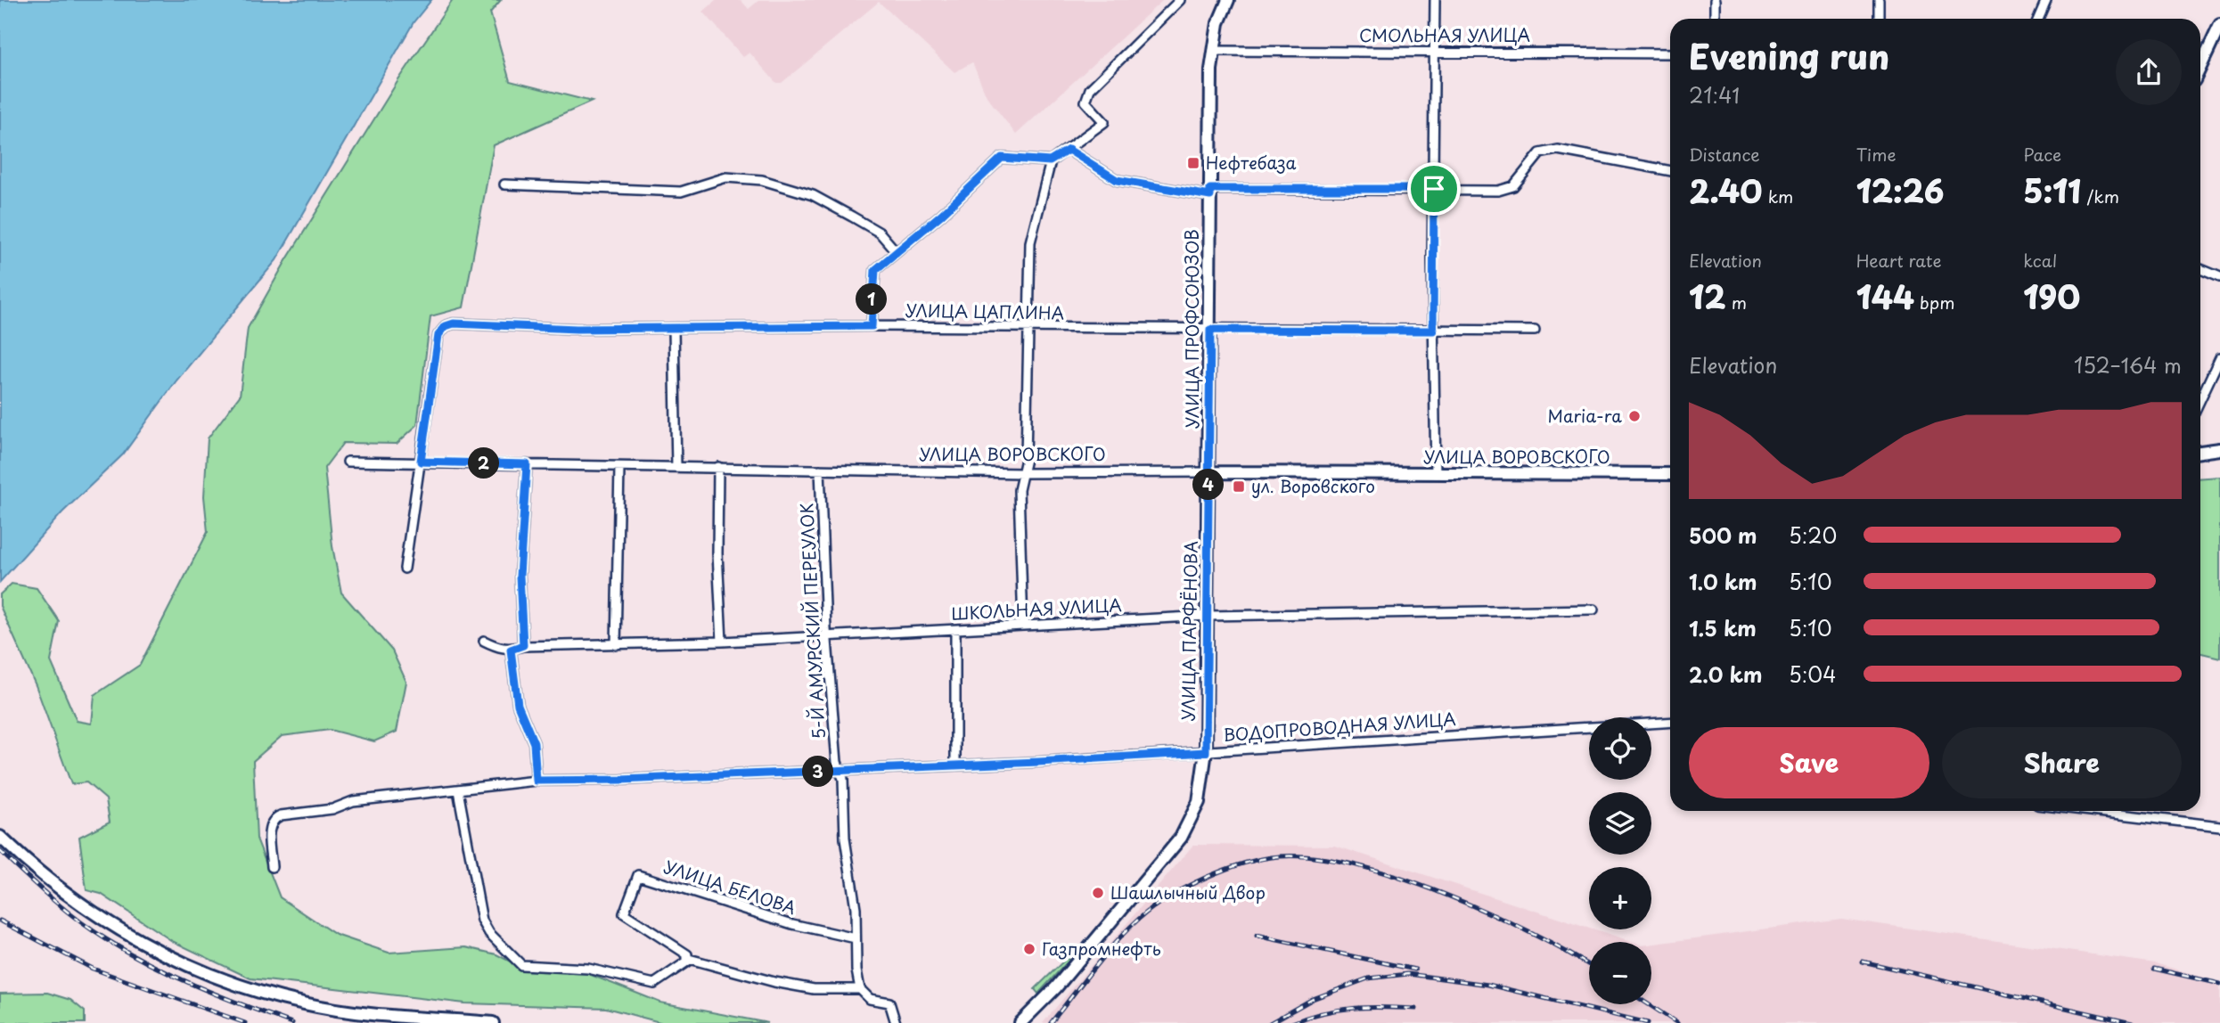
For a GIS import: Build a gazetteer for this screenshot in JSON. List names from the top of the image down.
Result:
{
  "streets": {
    "main road": ["УЛИЦА ПРОФСОЮЗОВ", "УЛИЦА ВОРОВСКОГО", "УЛИЦА ПАРФЁНОВА"],
    "street": [
      "СМОЛЬНАЯ УЛИЦА",
      "УЛИЦА ЦАПЛИНА",
      "ШКОЛЬНАЯ УЛИЦА",
      "5-Й АМУРСКИЙ ПЕРЕУЛОК",
      "ВОДОПРОВОДНАЯ УЛИЦА",
      "УЛИЦА БЕЛОВА"
    ]
  },
  "crossings": [
    ["СМОЛЬНАЯ УЛИЦА", "УЛИЦА ПРОФСОЮЗОВ"],
    ["УЛИЦА ЦАПЛИНА", "УЛИЦА ПРОФСОЮЗОВ"],
    ["УЛИЦА ЦАПЛИНА", "УЛИЦА ВОРОВСКОГО"],
    ["УЛИЦА ПРОФСОЮЗОВ", "УЛИЦА ВОРОВСКОГО"],
    ["УЛИЦА ПРОФСОЮЗОВ", "УЛИЦА ПАРФЁНОВА"],
    ["УЛИЦА ВОРОВСКОГО", "5-Й АМУРСКИЙ ПЕРЕУЛОК"],
    ["УЛИЦА ВОРОВСКОГО", "УЛИЦА ПАРФЁНОВА"],
    ["ШКОЛЬНАЯ УЛИЦА", "5-Й АМУРСКИЙ ПЕРЕУЛОК"],
    ["ШКОЛЬНАЯ УЛИЦА", "УЛИЦА ПАРФЁНОВА"],
    ["5-Й АМУРСКИЙ ПЕРЕУЛОК", "ВОДОПРОВОДНАЯ УЛИЦА"],
    ["5-Й АМУРСКИЙ ПЕРЕУЛОК", "УЛИЦА БЕЛОВА"],
    ["УЛИЦА ПАРФЁНОВА", "ВОДОПРОВОДНАЯ УЛИЦА"]
  ],
  "places": {
    "transit": ["Нефтебаза", "ул. Воровского"],
    "other": ["Maria-ra", "Шашлычный Двор", "Газпромнефть"]
  },
  "page": {
    "heading": ["Evening run", "21:41"],
    "stats": [
      ["Distance", "2.40 km"],
      ["Time", "12:26"],
      ["Pace", "5:11 /km"],
      ["Elevation", "12 m"],
      ["Heart rate", "144 bpm"],
      ["kcal", "190"]
    ],
    "pins": [
      "1",
      "2",
      "4",
      "3"
    ],
    "chart": ["Elevation", "152–164 m"],
    "list": [
      {
        "name": "500 m",
        "note": "5:20"
      },
      {
        "name": "1.0 km",
        "note": "5:10"
      },
      {
        "name": "1.5 km",
        "note": "5:10"
      },
      {
        "name": "2.0 km",
        "note": "5:04"
      }
    ],
    "buttons": ["Save", "Share"],
    "map_buttons": ["+", "−"]
  }
}
